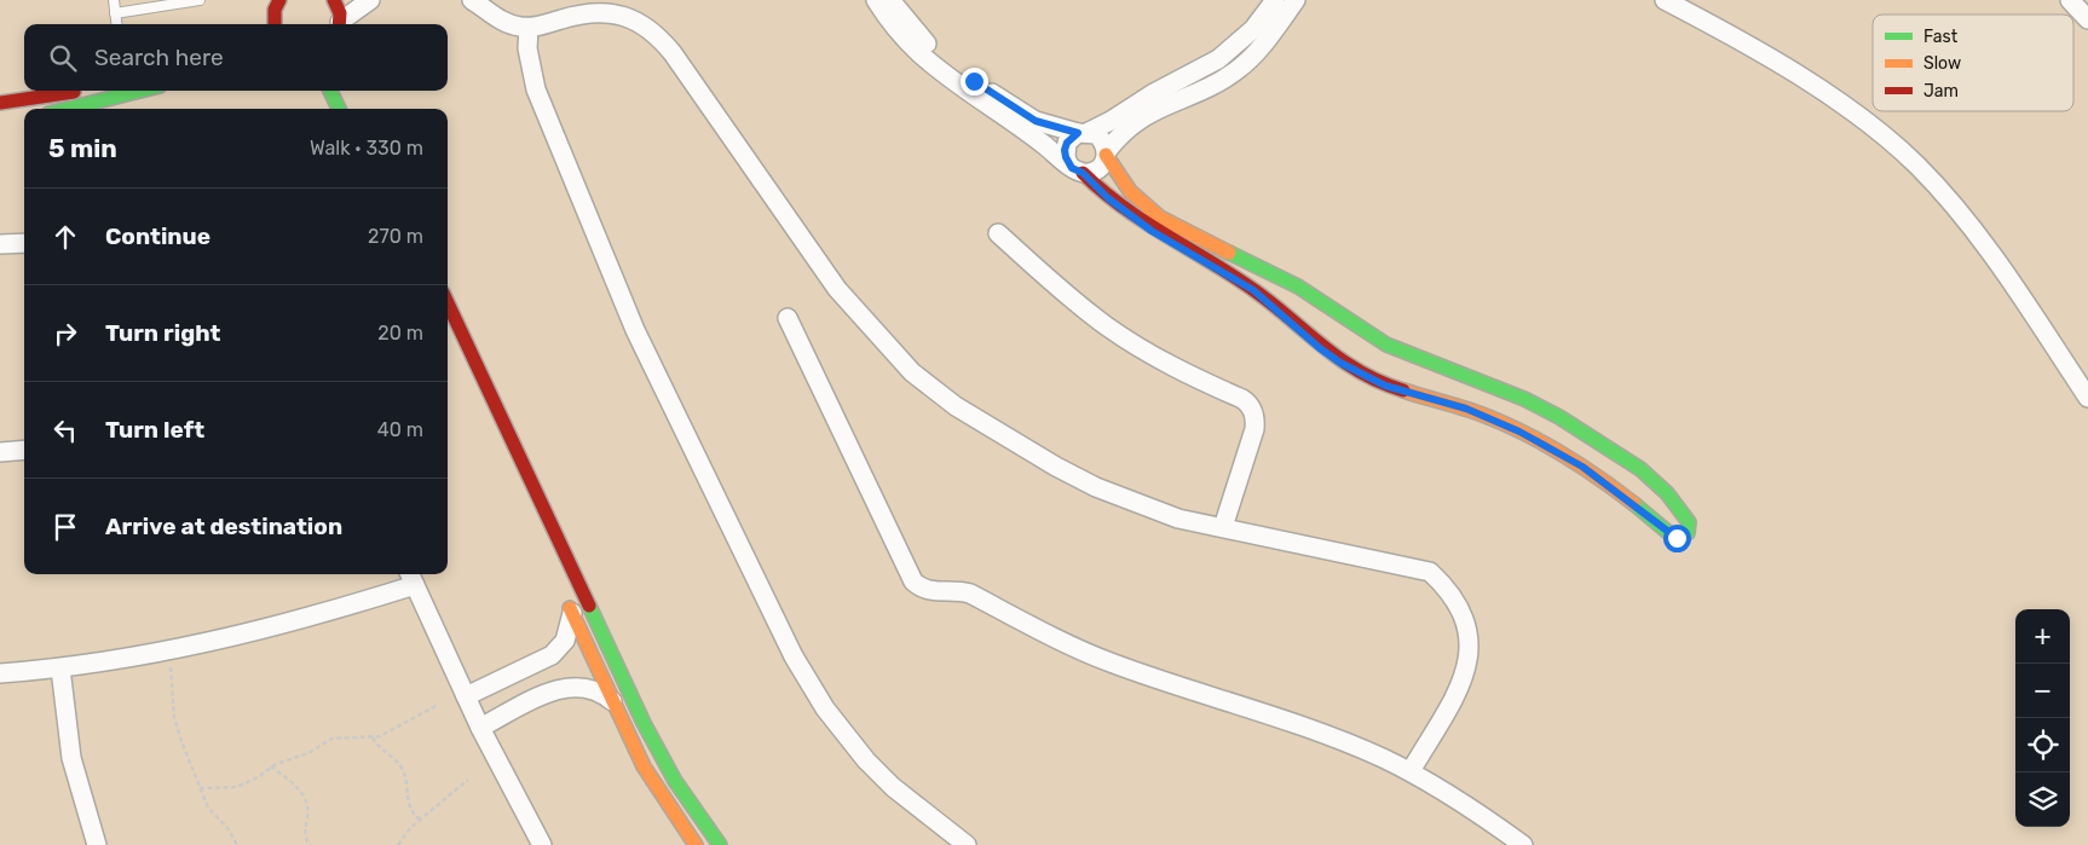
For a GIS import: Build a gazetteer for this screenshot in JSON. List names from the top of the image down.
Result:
{
  "legend": ["Fast", "Slow", "Jam"],
  "page": {
    "search": "Search here",
    "heading": ["5 min", "Walk · 330 m"],
    "list": [
      ["Continue", "270 m"],
      ["Turn right", "20 m"],
      ["Turn left", "40 m"],
      "Arrive at destination"
    ],
    "map_buttons": ["+", "−"]
  }
}
